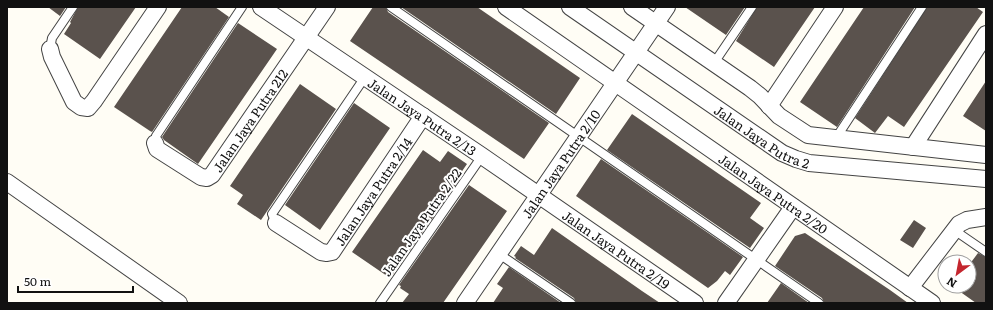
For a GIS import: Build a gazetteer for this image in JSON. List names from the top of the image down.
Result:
{
  "streets": {
    "street": [
      "Jalan Jaya Putra 2/13",
      "Jalan Jaya Putra 212",
      "Jalan Jaya Putra 2",
      "Jalan Jaya Putra 2/10",
      "Jalan Jaya Putra 2/14",
      "Jalan Jaya Putra 2/20",
      "Jalan Jaya Putra 2/19"
    ],
    "lane": ["Jalan Jaya Putra 2/22"]
  },
  "crossings": [
    ["Jalan Jaya Putra 2/13", "Jalan Jaya Putra 212"],
    ["Jalan Jaya Putra 2/13", "Jalan Jaya Putra 2/10"],
    ["Jalan Jaya Putra 2/13", "Jalan Jaya Putra 2/14"],
    ["Jalan Jaya Putra 2/13", "Jalan Jaya Putra 2/22"],
    ["Jalan Jaya Putra 2/13", "Jalan Jaya Putra 2/19"],
    ["Jalan Jaya Putra 2", "Jalan Jaya Putra 2/10"],
    ["Jalan Jaya Putra 2/10", "Jalan Jaya Putra 2/20"],
    ["Jalan Jaya Putra 2/10", "Jalan Jaya Putra 2/19"]
  ],
  "scale_bar": "50 m",
  "north": "bottom left"
}
